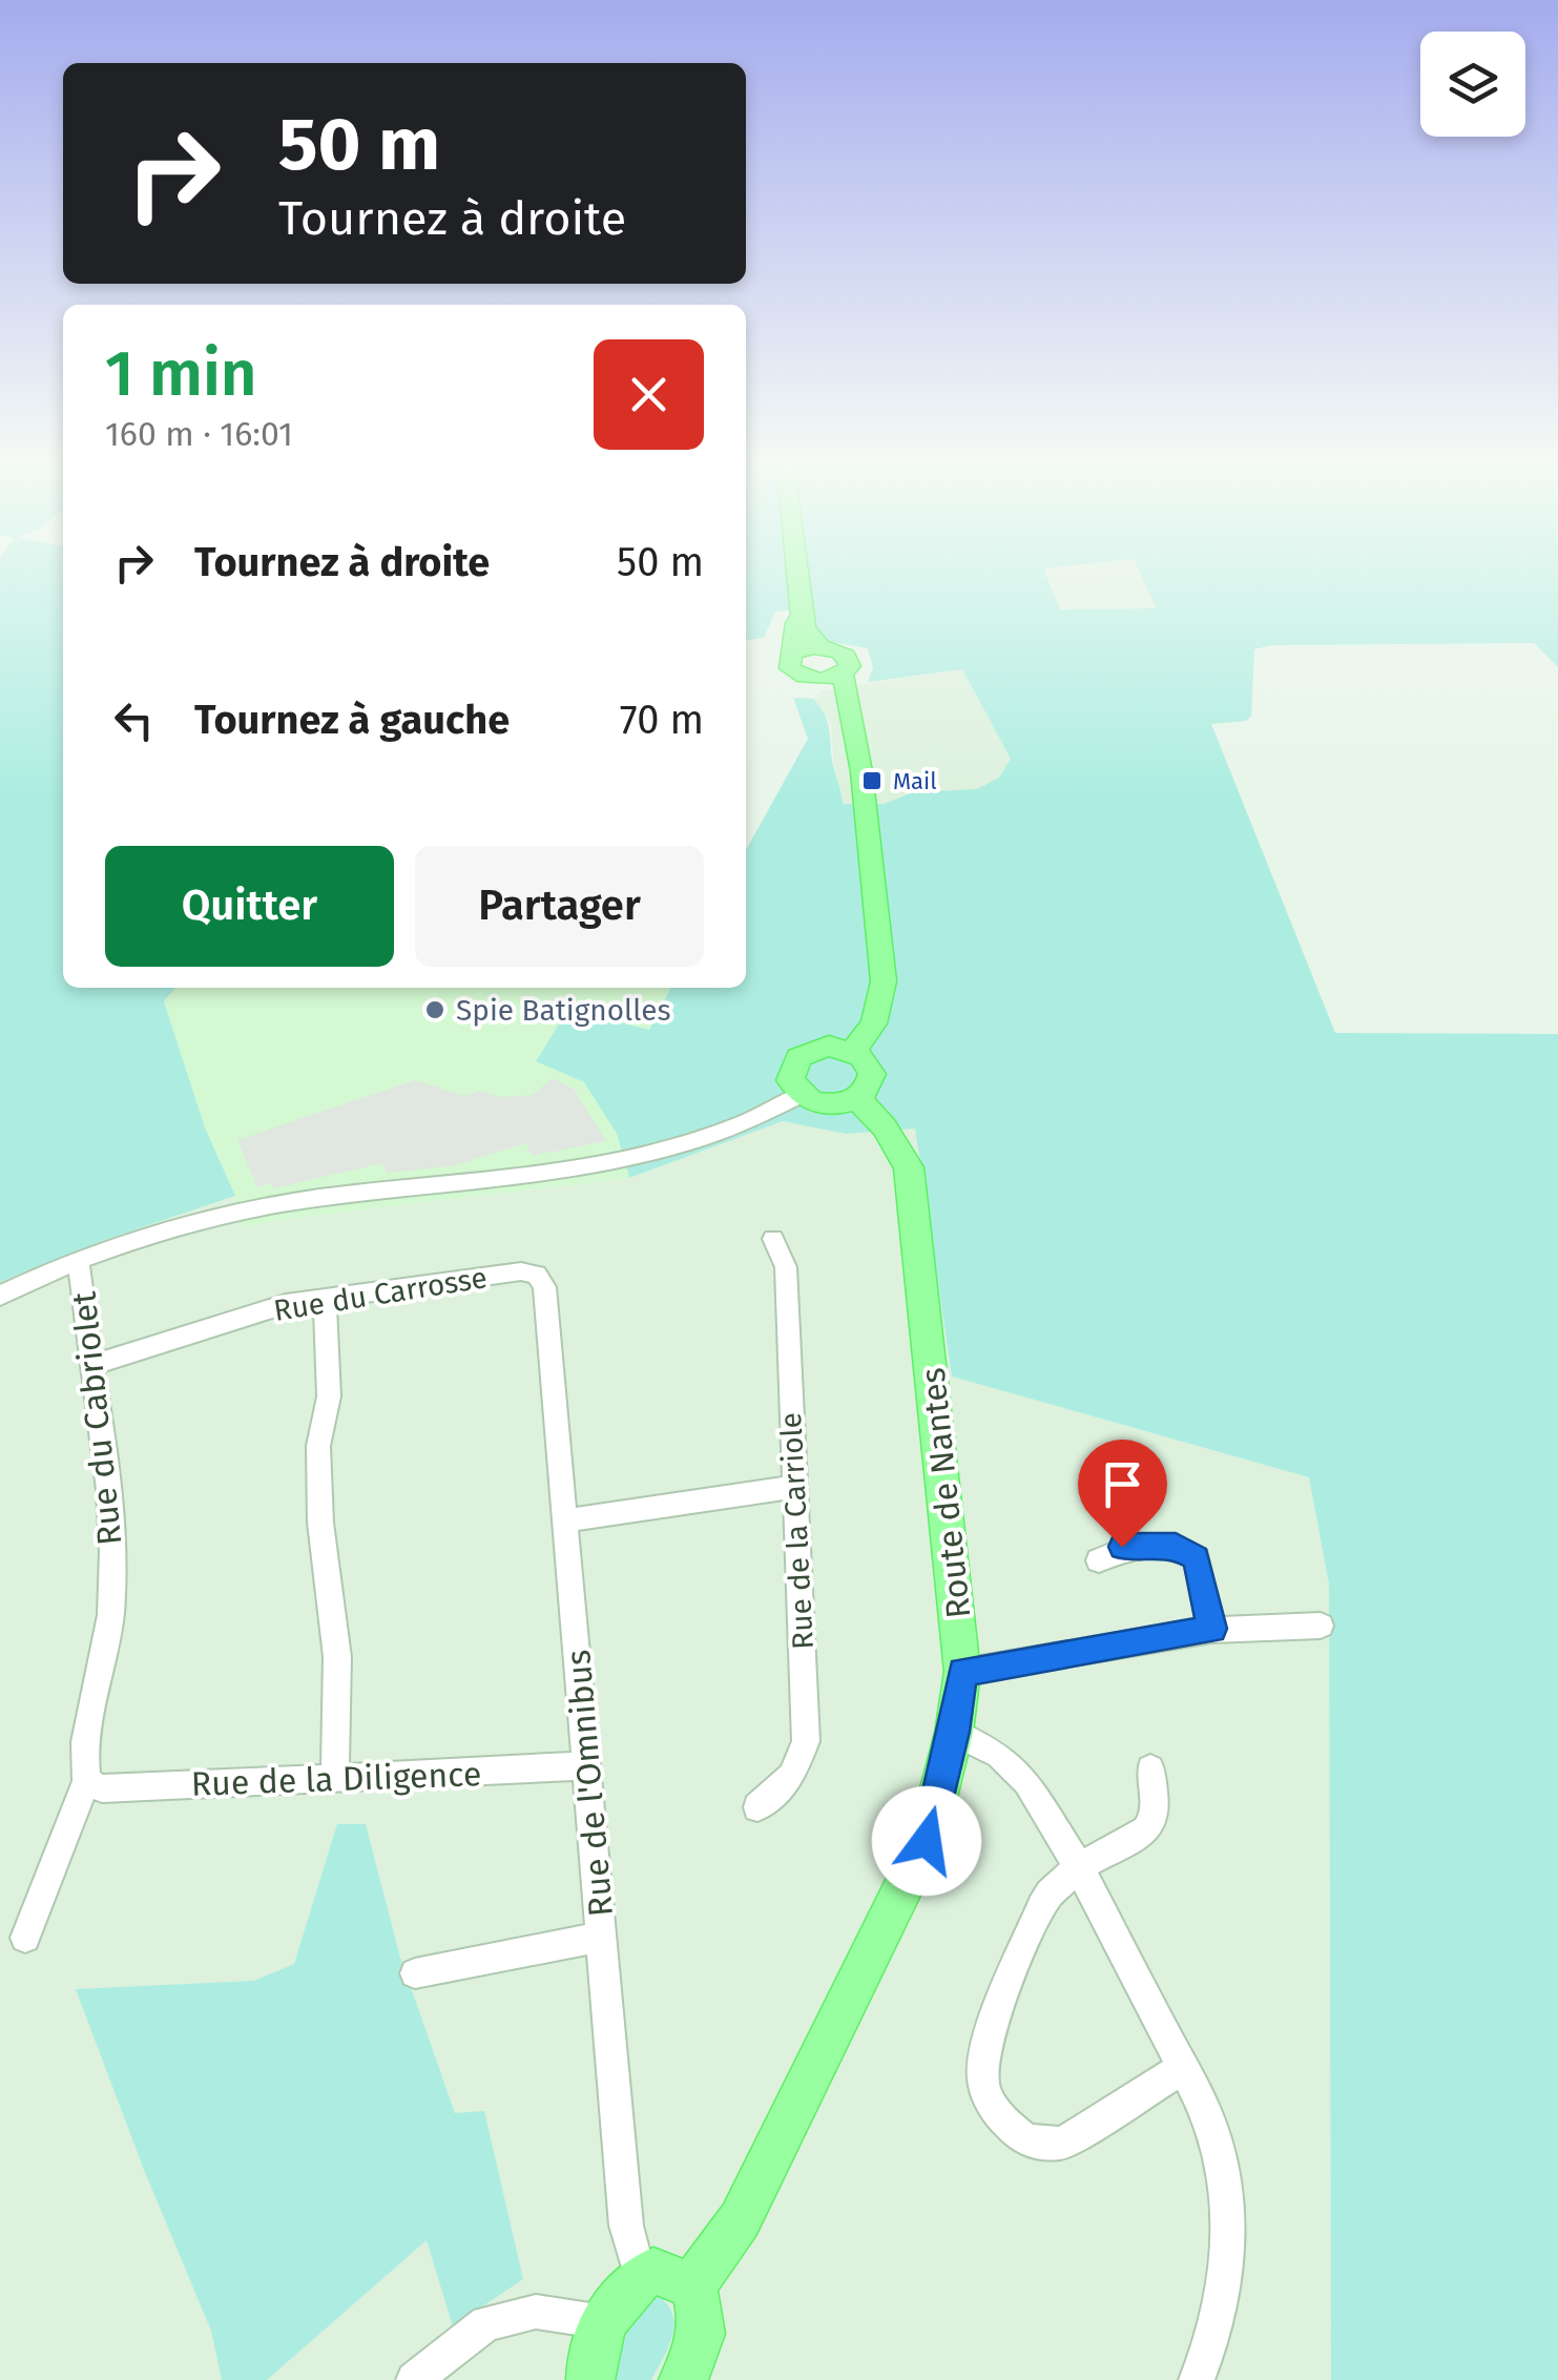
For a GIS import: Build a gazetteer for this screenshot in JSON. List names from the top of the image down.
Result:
{
  "streets": {
    "main road": ["Route de Nantes"],
    "street": [
      "Rue du Carrosse",
      "Rue du Cabriolet",
      "Rue de la Carriole",
      "Rue de la Diligence",
      "Rue de l'Omnibus"
    ]
  },
  "crossings": [
    ["Rue du Carrosse", "Rue du Cabriolet"],
    ["Rue du Carrosse", "Rue de l'Omnibus"],
    ["Rue du Cabriolet", "Rue de la Diligence"],
    ["Rue de la Diligence", "Rue de l'Omnibus"]
  ],
  "places": {
    "transit": ["Mail"],
    "other": ["Spie Batignolles"]
  },
  "page": {
    "turn": ["50 m", "Tournez à droite"],
    "heading": ["1 min", "160 m · 16:01"],
    "list": [
      {
        "name": "Tournez à droite",
        "value": "50 m"
      },
      {
        "name": "Tournez à gauche",
        "value": "70 m"
      }
    ],
    "buttons": ["Quitter", "Partager"]
  }
}
